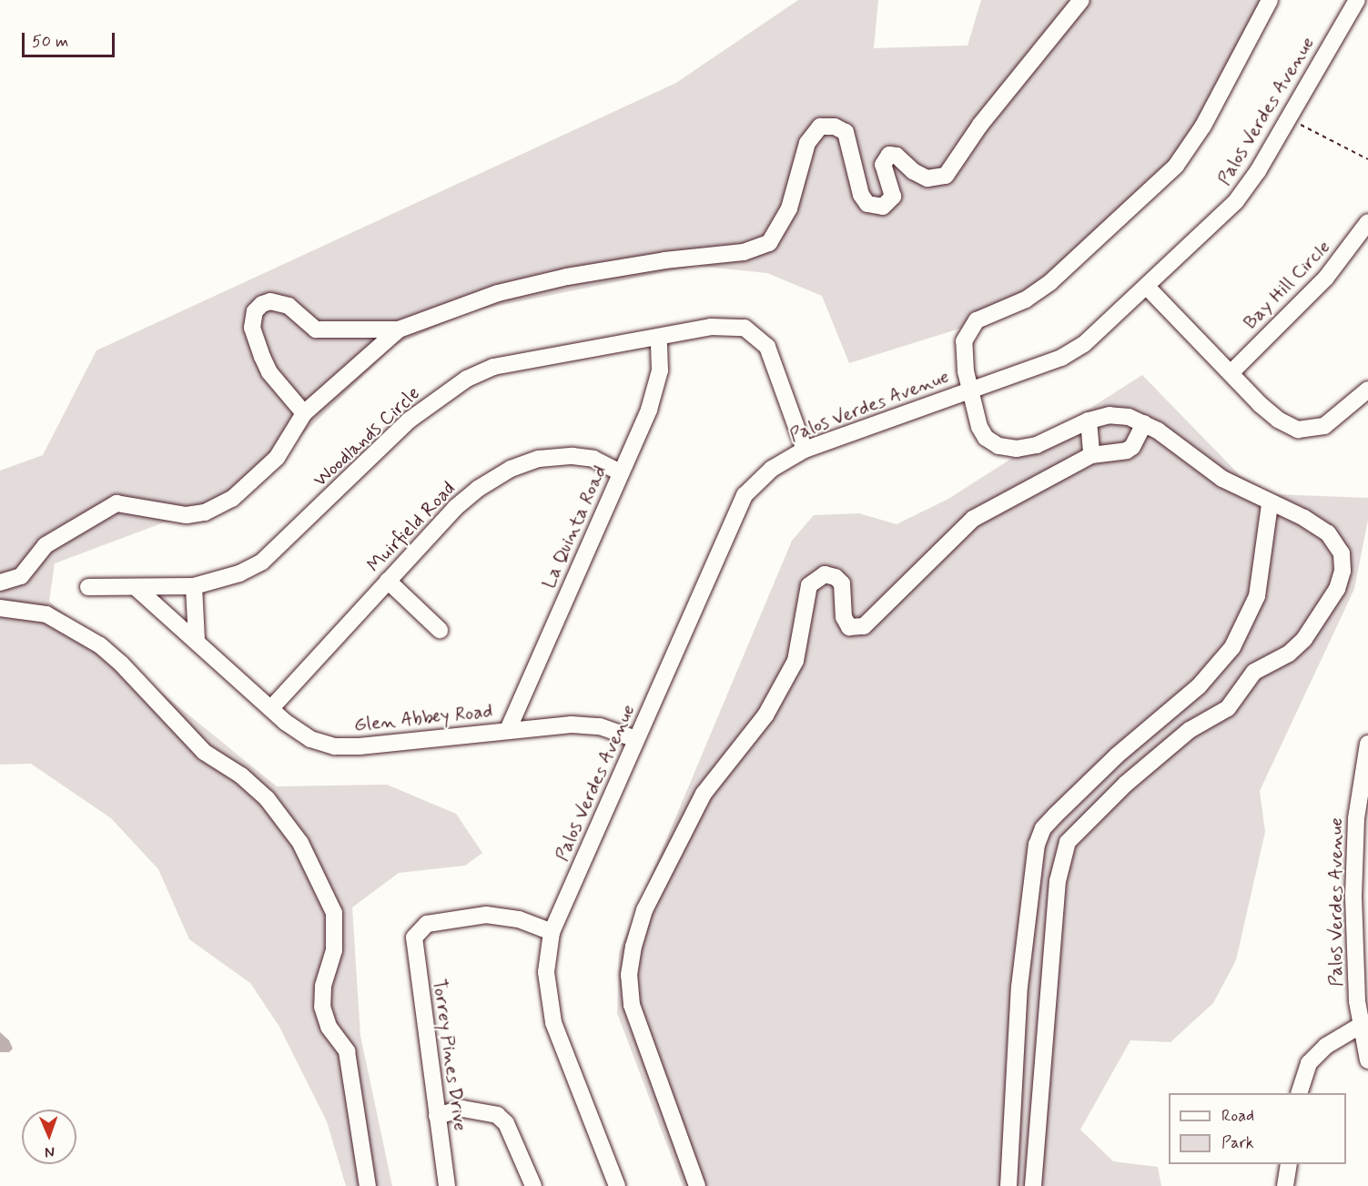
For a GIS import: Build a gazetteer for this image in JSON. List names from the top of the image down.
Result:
{
  "streets": {
    "street": [
      "Palos Verdes Avenue",
      "Bay Hill Circle",
      "Woodlands Circle",
      "Muirfield Road",
      "La Quinta Road",
      "Glen Abbey Road",
      "Torrey Pines Drive"
    ]
  },
  "crossings": [
    ["Palos Verdes Avenue", "Woodlands Circle"],
    ["Palos Verdes Avenue", "Glen Abbey Road"],
    ["Palos Verdes Avenue", "Torrey Pines Drive"],
    ["Woodlands Circle", "La Quinta Road"],
    ["Woodlands Circle", "Glen Abbey Road"],
    ["Muirfield Road", "La Quinta Road"],
    ["Muirfield Road", "Glen Abbey Road"],
    ["La Quinta Road", "Glen Abbey Road"]
  ],
  "legend": ["Road", "Park"],
  "scale_bar": "50 m",
  "north": "bottom"
}
